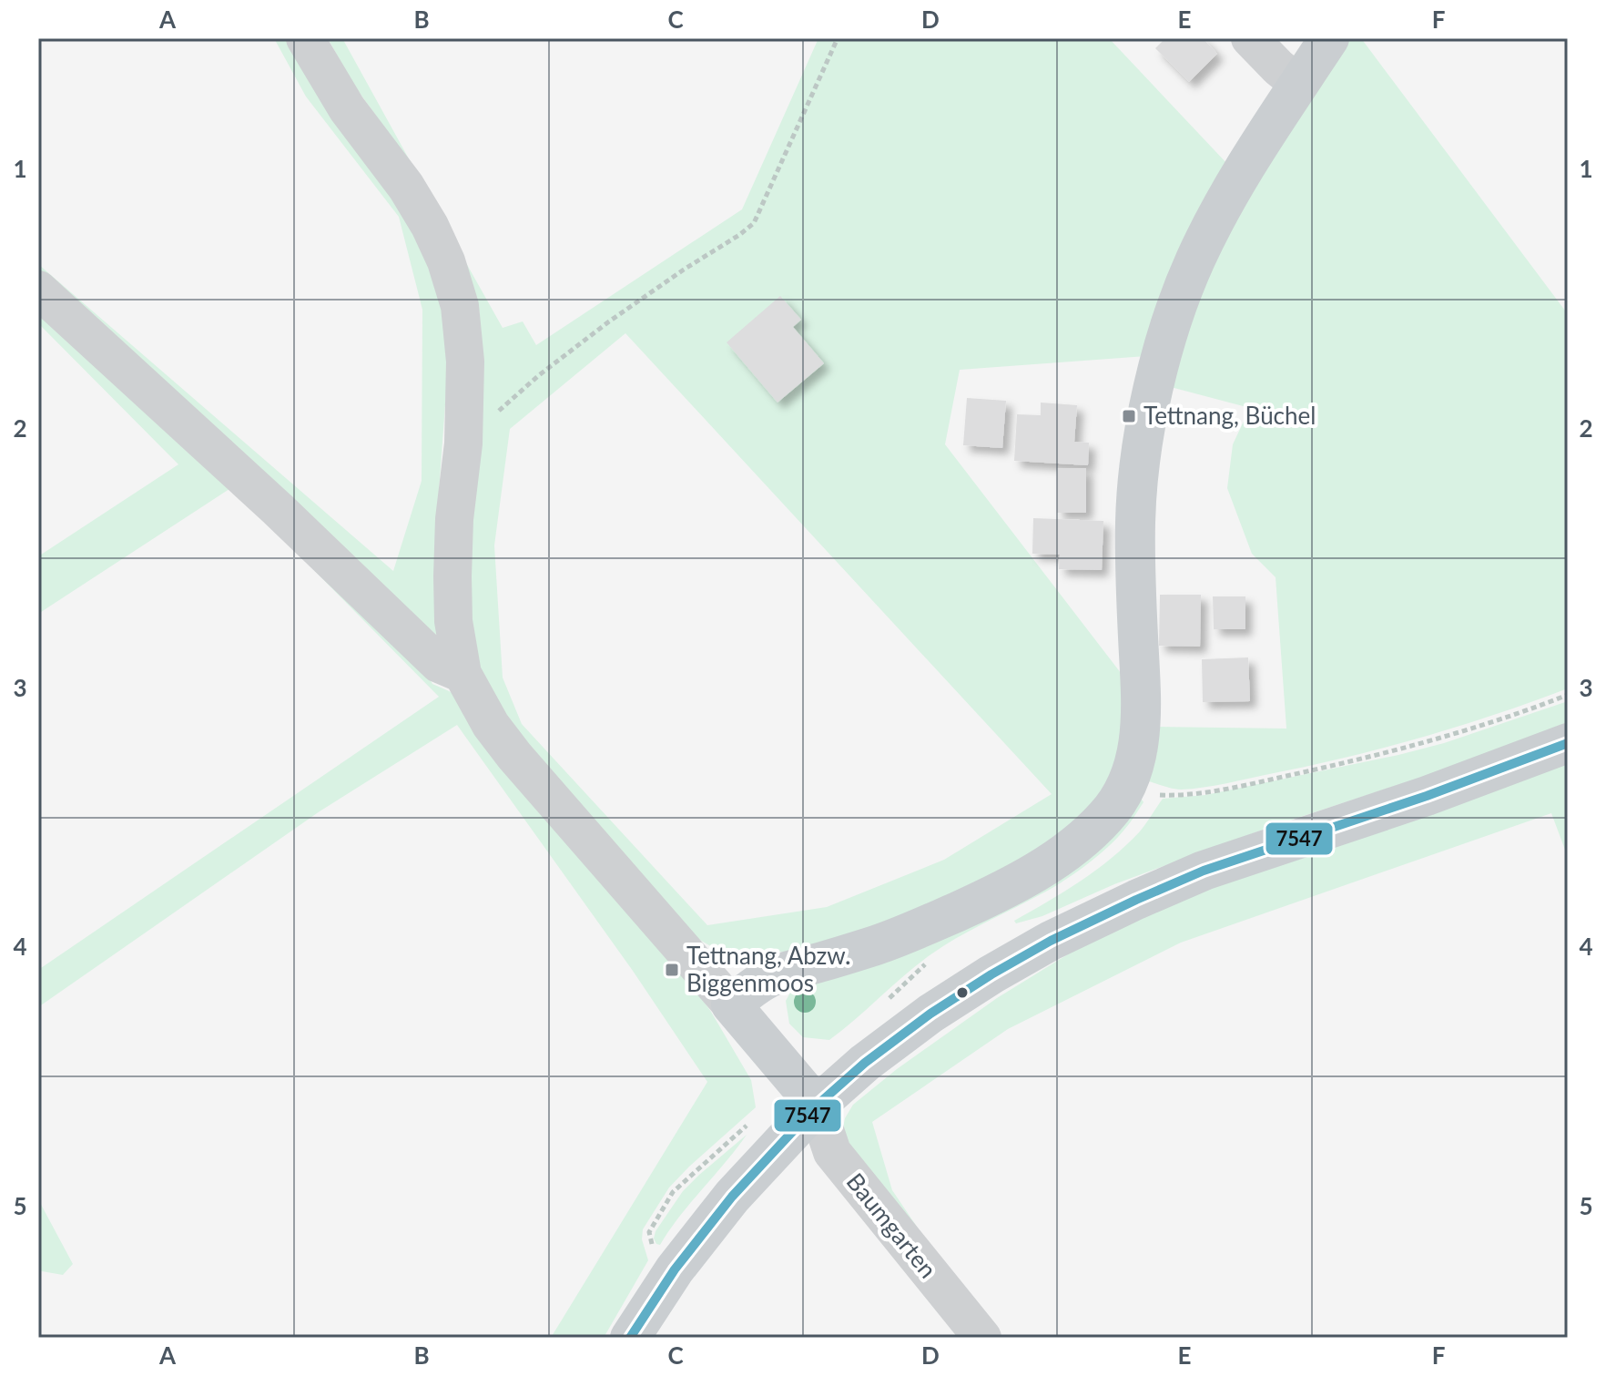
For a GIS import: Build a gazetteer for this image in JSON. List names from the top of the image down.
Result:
{
  "streets": {
    "street": ["Baumgarten"]
  },
  "places": {
    "transit": ["Tettnang, Büchel", "Tettnang, Abzw. Biggenmoos"]
  },
  "lines": ["transit line 7547"],
  "grid": {
    "columns": [
      "A",
      "B",
      "C",
      "D",
      "E",
      "F"
    ],
    "rows": [
      "1",
      "2",
      "3",
      "4",
      "5"
    ]
  }
}
